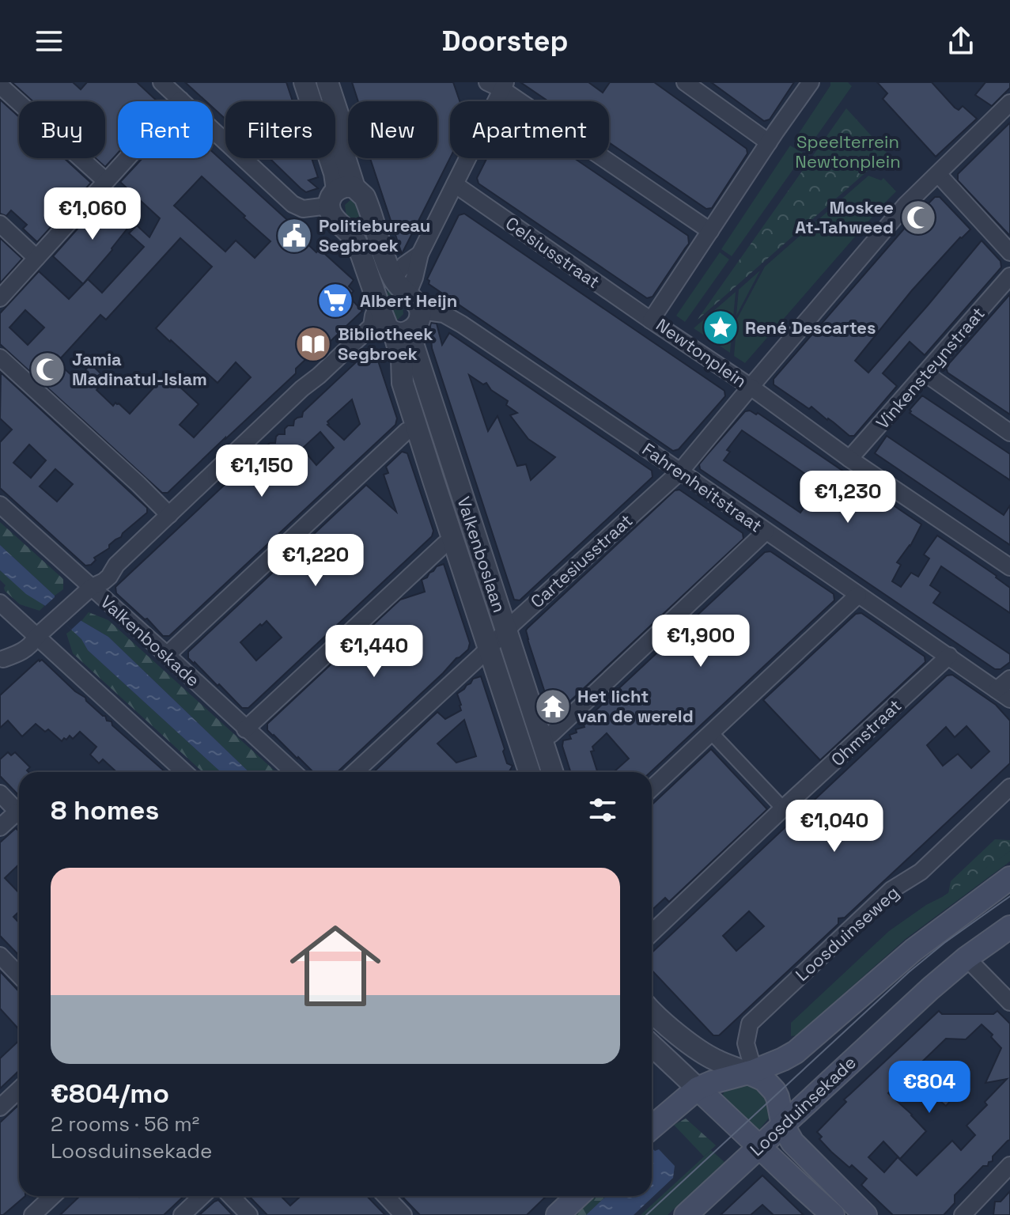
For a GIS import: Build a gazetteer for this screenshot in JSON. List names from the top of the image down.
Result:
{
  "streets": {
    "main road": ["Loosduinsekade"],
    "street": [
      "Celsiusstraat",
      "Newtonplein",
      "Vinkensteynstraat",
      "Fahrenheitstraat",
      "Valkenboslaan",
      "Cartesiusstraat",
      "Valkenboskade",
      "Ohmstraat",
      "Loosduinseweg"
    ]
  },
  "crossings": [
    ["Celsiusstraat", "Newtonplein"],
    ["Newtonplein", "Cartesiusstraat"],
    ["Fahrenheitstraat", "Cartesiusstraat"],
    ["Fahrenheitstraat", "Ohmstraat"],
    ["Valkenboslaan", "Cartesiusstraat"]
  ],
  "parks": ["Speelterrein Newtonplein"],
  "places": {
    "mosque": ["Moskee At-Tahweed", "Jamia Madinatul-Islam"],
    "public building": ["Politiebureau Segbroek"],
    "supermarket": ["Albert Heijn"],
    "place": ["René Descartes"],
    "library": ["Bibliotheek Segbroek"],
    "temple": ["Het licht van de wereld"]
  },
  "page": {
    "header": "Doorstep",
    "chip": [
      "Buy",
      "Rent",
      "Filters",
      "New",
      "Apartment"
    ],
    "price": [
      "€1,060",
      "€1,150",
      "€1,230",
      "€1,220",
      "€1,900",
      "€1,440",
      "€1,040",
      "€804"
    ],
    "heading": "8 homes",
    "list": [
      {
        "name": "€804/mo",
        "note": "2 rooms · 56 m² · Loosduinsekade"
      }
    ]
  }
}
